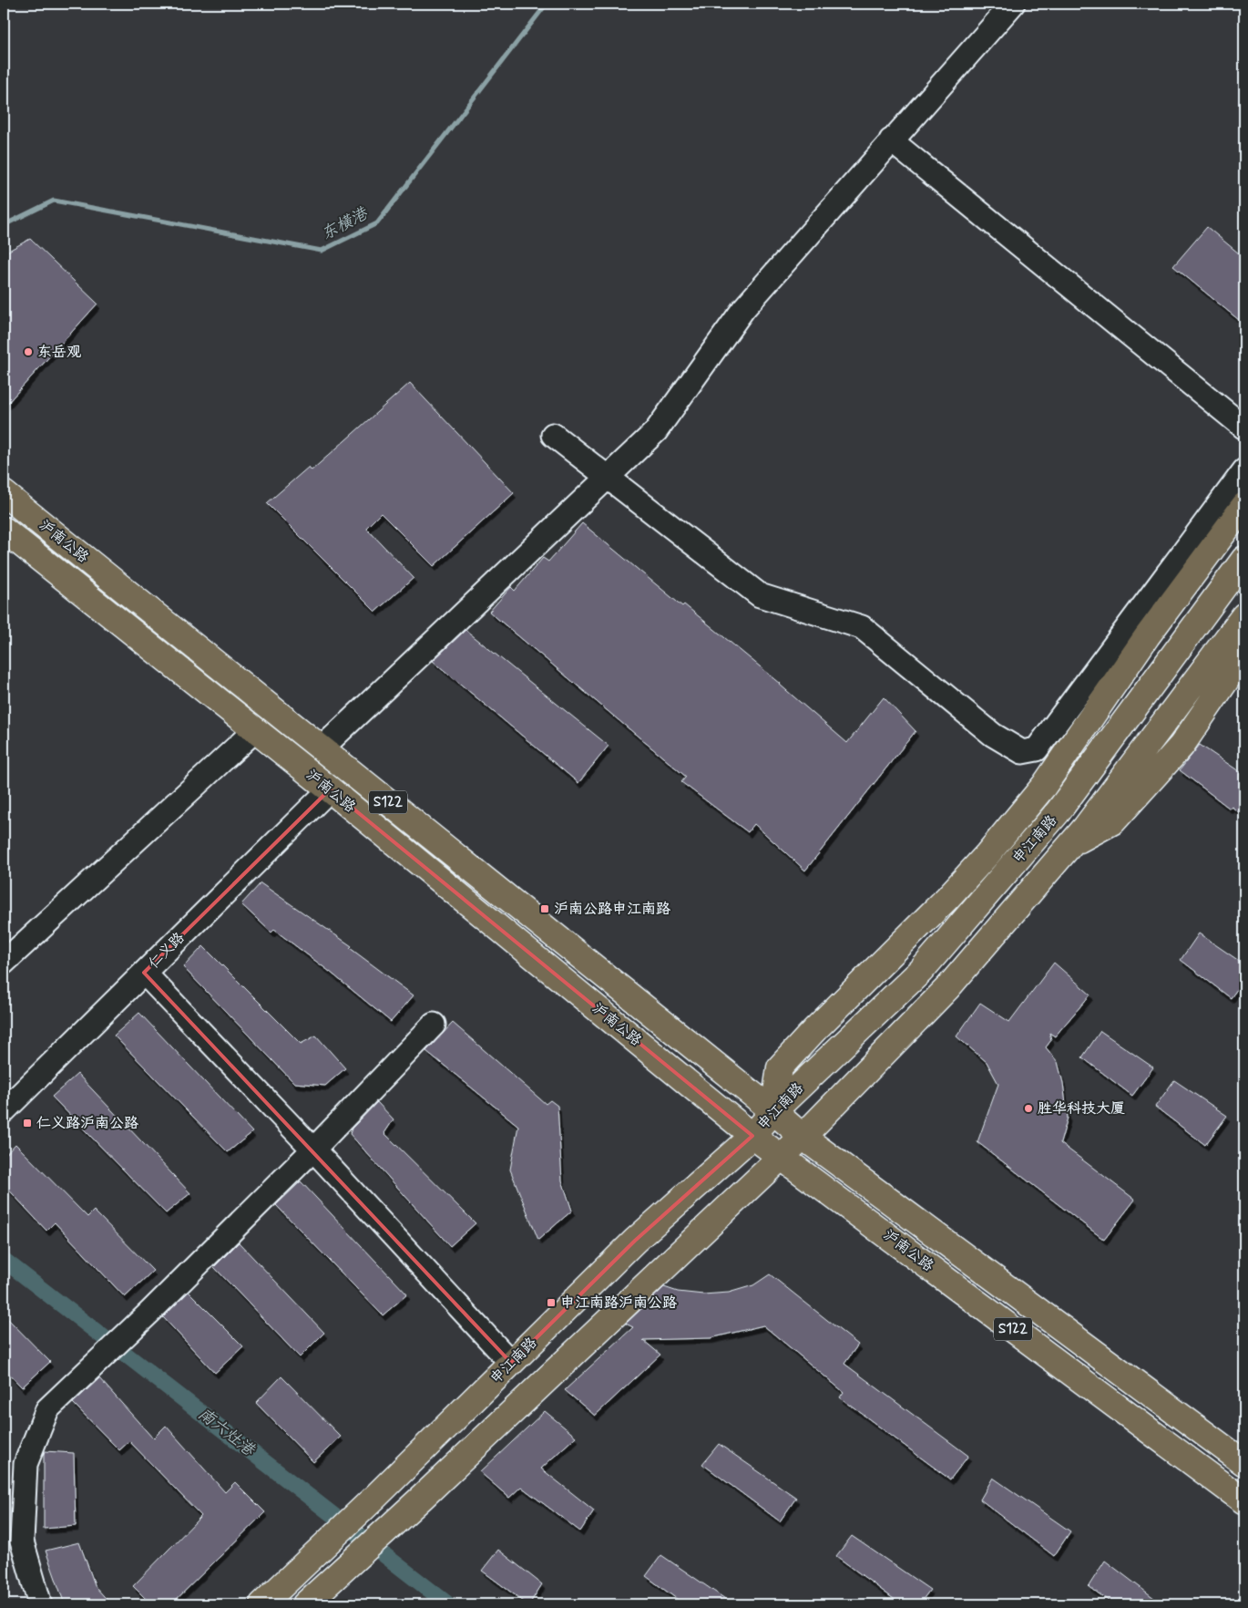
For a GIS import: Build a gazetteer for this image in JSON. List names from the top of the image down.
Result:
{
  "streets": {
    "main road": ["沪南公路", "S122", "申江南路"],
    "street": ["仁义路"]
  },
  "crossings": [
    ["沪南公路", "申江南路"],
    ["沪南公路", "仁义路"]
  ],
  "water": ["东横港", "南六灶港"],
  "places": {
    "other": ["东岳观", "胜华科技大厦"],
    "transit": ["沪南公路申江南路", "仁义路沪南公路", "申江南路沪南公路"]
  }
}
